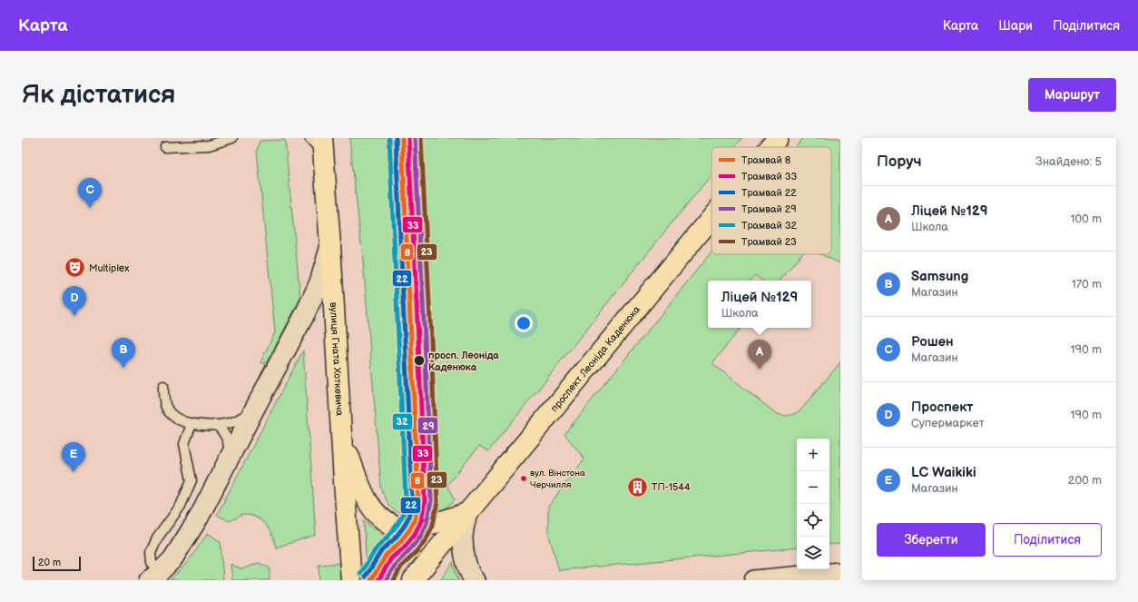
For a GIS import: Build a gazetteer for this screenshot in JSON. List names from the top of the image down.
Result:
{
  "streets": {
    "highway": ["вулиця Гната Хоткевича", "проспект Леоніда Каденюка"]
  },
  "places": {
    "theatre": ["Multiplex"],
    "other": ["просп. Леоніда Каденюка", "вул. Вінстона Черчилля"],
    "building": ["ТП-1544"]
  },
  "lines": [
    "tram line 8",
    "tram line 33",
    "tram line 22",
    "tram line 29",
    "tram line 23",
    "tram line 32"
  ],
  "legend": [
    "Трамвай 8",
    "Трамвай 33",
    "Трамвай 22",
    "Трамвай 29",
    "Трамвай 32",
    "Трамвай 23"
  ],
  "scale_bar": "20 m",
  "page": {
    "header": "Карта",
    "nav": ["Карта", "Шари", "Поділитися"],
    "buttons": [
      "Маршрут",
      ["Зберегти", "Поділитися"]
    ],
    "title": "Як дістатися",
    "heading": ["Поруч", "Знайдено: 5"],
    "pins": [
      "C",
      "D",
      "B",
      "A",
      "E"
    ],
    "list": [
      {
        "mark": "A",
        "name": "Ліцей №129",
        "note": "Школа",
        "value": "100 m"
      },
      {
        "mark": "B",
        "name": "Samsung",
        "note": "Магазин",
        "value": "170 m"
      },
      {
        "mark": "C",
        "name": "Рошен",
        "note": "Магазин",
        "value": "190 m"
      },
      {
        "mark": "D",
        "name": "Проспект",
        "note": "Супермаркет",
        "value": "190 m"
      },
      {
        "mark": "E",
        "name": "LC Waikiki",
        "note": "Магазин",
        "value": "200 m"
      }
    ],
    "popup": ["Ліцей №129", "Школа"],
    "map_buttons": ["+", "−"],
    "scale": "20 m"
  }
}
